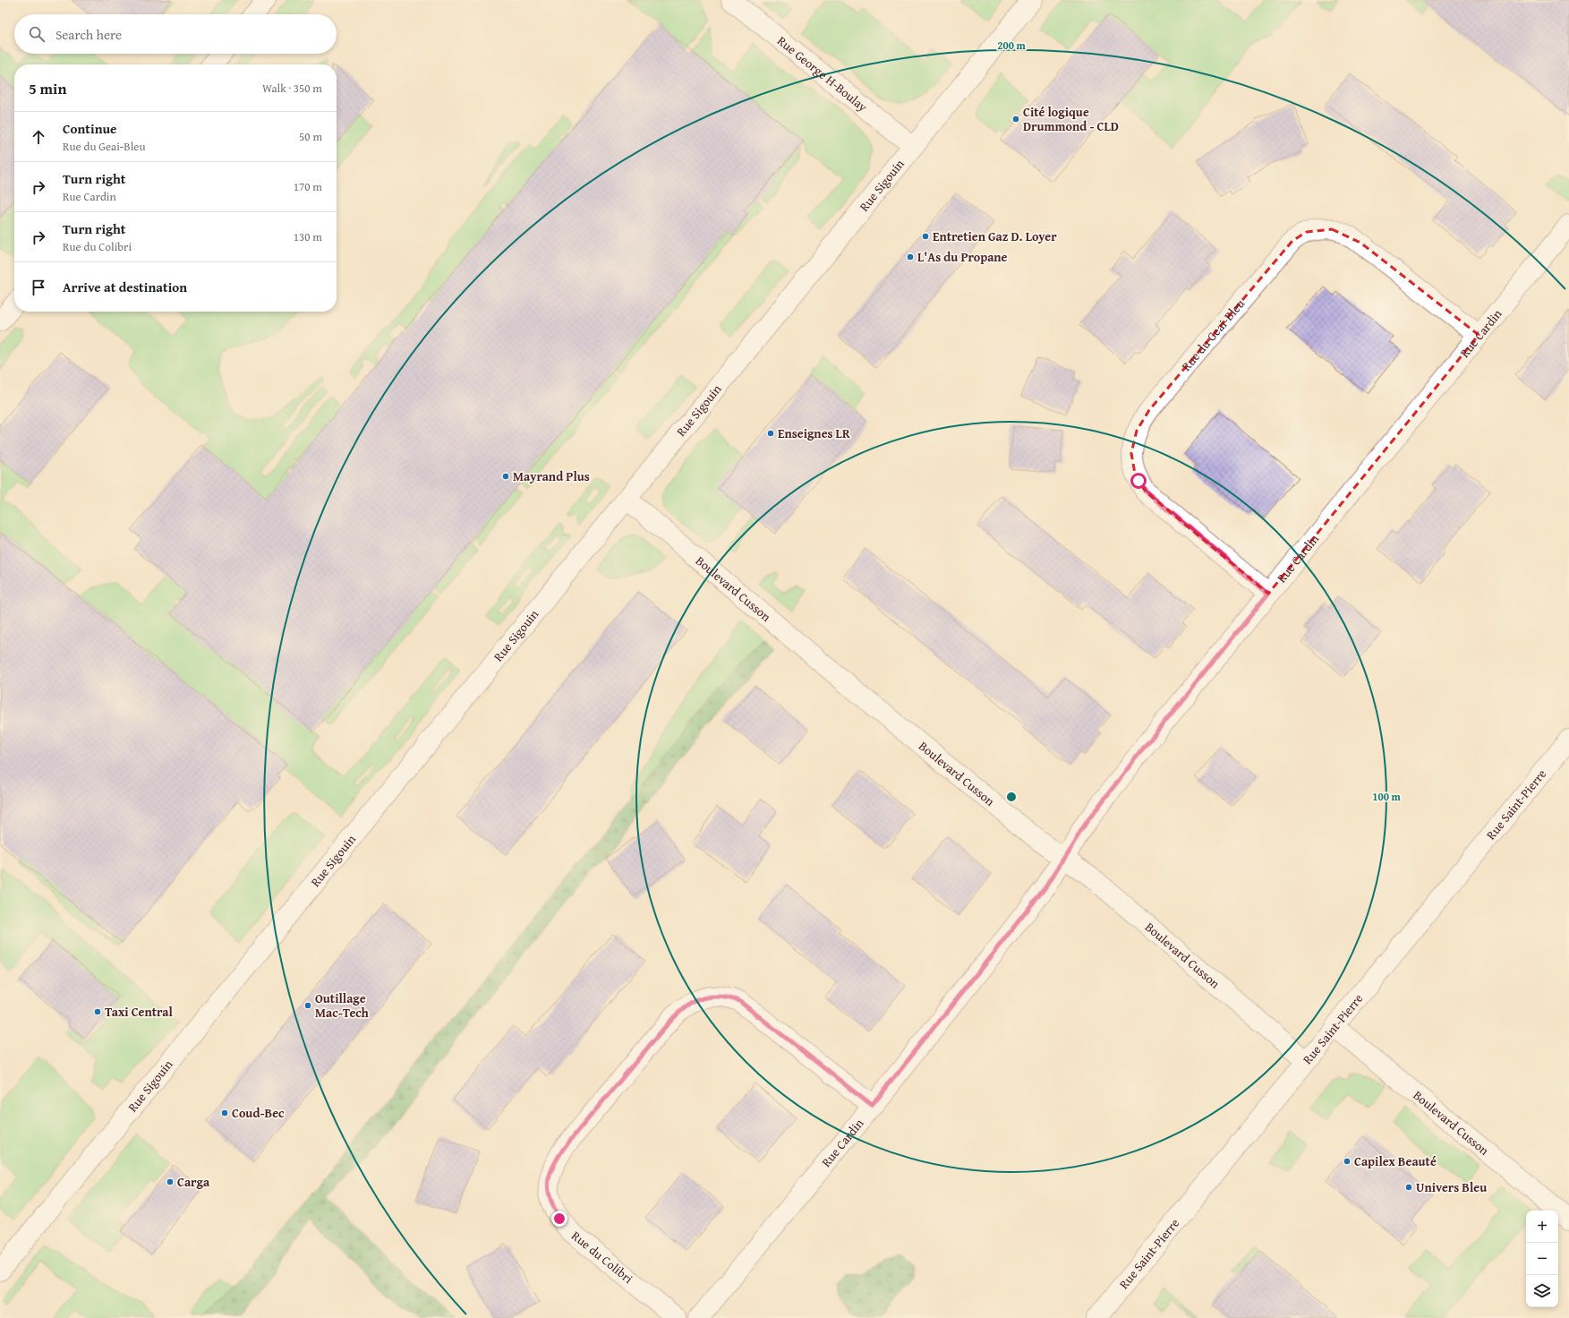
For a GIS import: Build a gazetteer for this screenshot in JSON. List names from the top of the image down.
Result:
{
  "streets": {
    "street": [
      "Rue George H-Boulay",
      "Rue Sigouin",
      "Rue Cardin",
      "Rue du Geai-Bleu",
      "Boulevard Cusson",
      "Rue Saint-Pierre",
      "Rue du Colibri"
    ]
  },
  "crossings": [
    ["Rue George H-Boulay", "Rue Sigouin"],
    ["Rue Sigouin", "Boulevard Cusson"],
    ["Rue Cardin", "Rue du Geai-Bleu"],
    ["Rue Cardin", "Boulevard Cusson"],
    ["Rue Cardin", "Rue du Colibri"],
    ["Boulevard Cusson", "Rue Saint-Pierre"]
  ],
  "places": [
    "Cité logique Drummond - CLD",
    "Entretien Gaz D. Loyer",
    "L'As du Propane",
    "Enseignes LR",
    "Mayrand Plus",
    "Outillage Mac-Tech",
    "Taxi Central",
    "Coud-Bec",
    "Capilex Beauté",
    "Carga",
    "Univers Bleu"
  ],
  "page": {
    "search": "Search here",
    "heading": ["5 min", "Walk · 350 m"],
    "list": [
      ["Continue", "Rue du Geai-Bleu", "50 m"],
      ["Turn right", "Rue Cardin", "170 m"],
      ["Turn right", "Rue du Colibri", "130 m"],
      "Arrive at destination"
    ],
    "map_buttons": ["+", "−"]
  },
  "rings": ["200 m", "100 m"]
}
